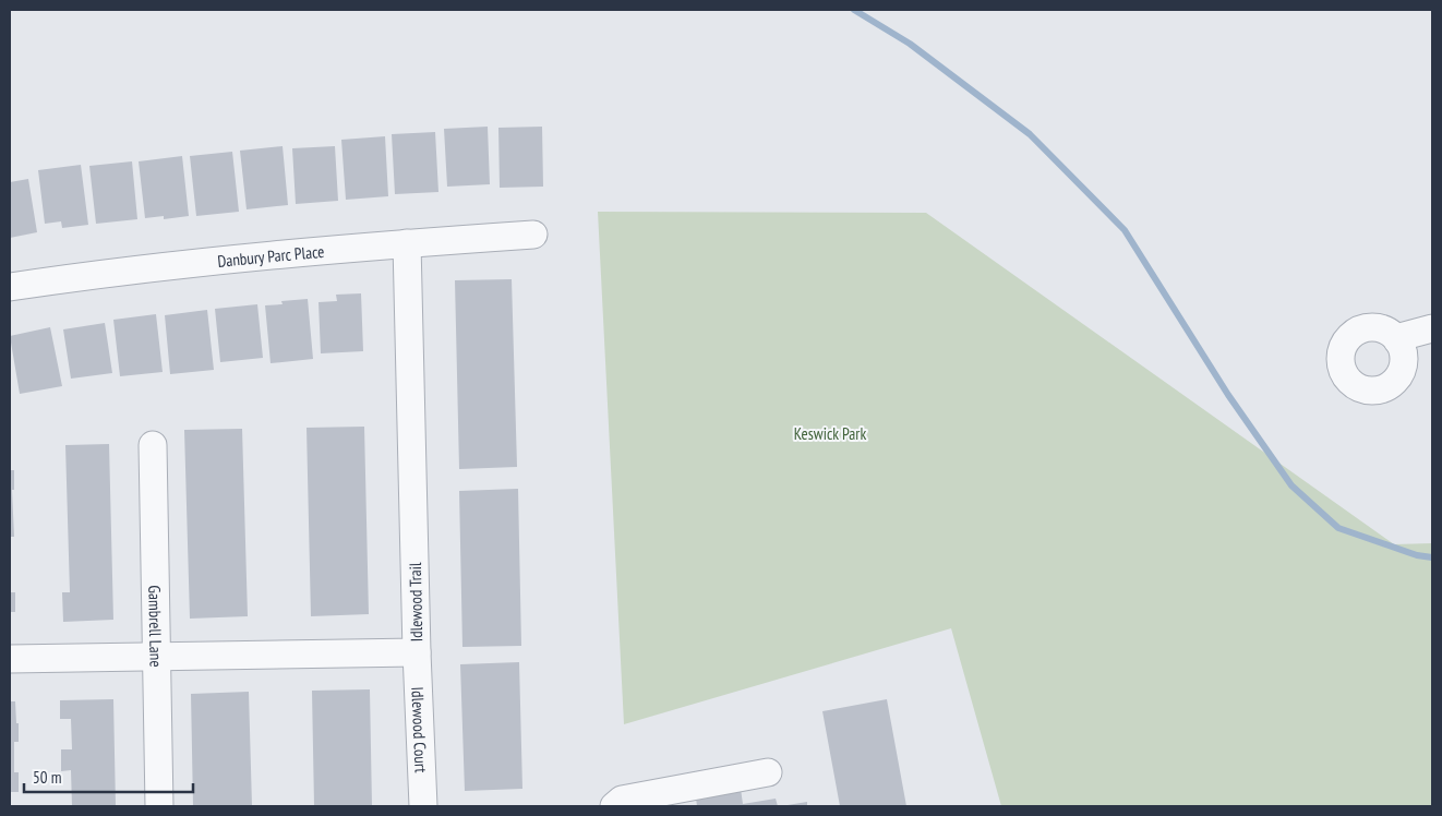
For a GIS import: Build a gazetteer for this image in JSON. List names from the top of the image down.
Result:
{
  "streets": {
    "street": [
      "Danbury Parc Place",
      "Idlewood Trail",
      "Gambrell Lane",
      "Idlewood Court"
    ]
  },
  "crossings": [
    ["Danbury Parc Place", "Idlewood Trail"],
    ["Idlewood Trail", "Gambrell Lane"],
    ["Idlewood Trail", "Idlewood Court"]
  ],
  "parks": ["Keswick Park"],
  "scale_bar": "50 m"
}
